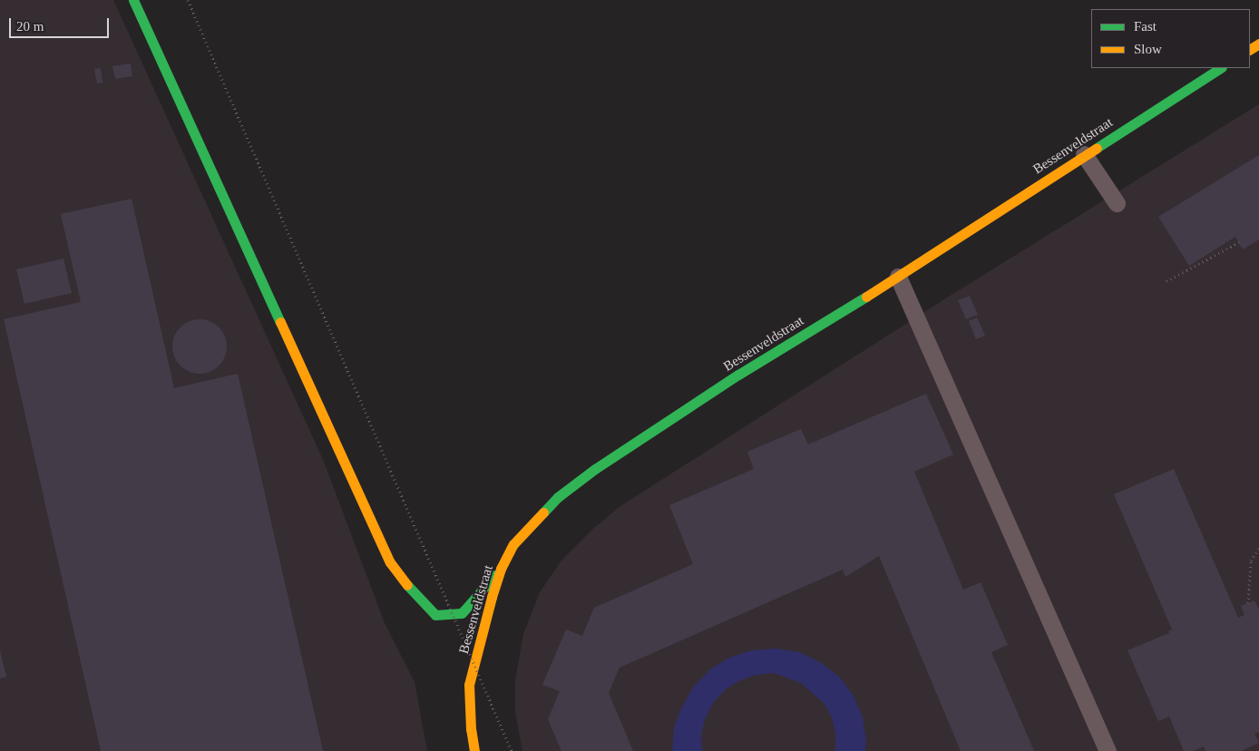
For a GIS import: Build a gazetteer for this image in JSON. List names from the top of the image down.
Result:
{
  "streets": {
    "street": ["Bessenveldstraat"]
  },
  "legend": ["Fast", "Slow"],
  "scale_bar": "20 m"
}
